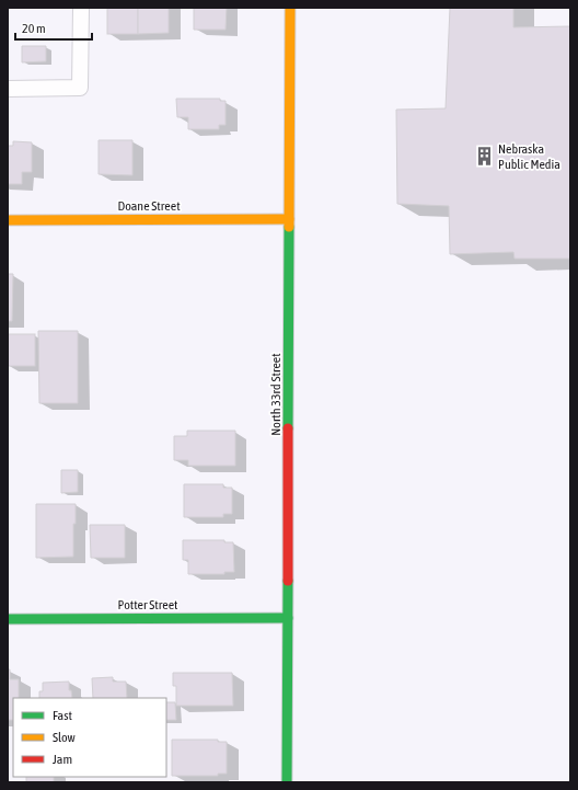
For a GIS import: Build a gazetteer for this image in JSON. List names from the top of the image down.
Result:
{
  "streets": {
    "main road": ["Doane Street", "North 33rd Street", "Potter Street"]
  },
  "crossings": [
    ["Doane Street", "North 33rd Street"],
    ["North 33rd Street", "Potter Street"]
  ],
  "places": {
    "building": ["Nebraska Public Media"]
  },
  "legend": ["Fast", "Slow", "Jam"],
  "scale_bar": "20 m"
}
